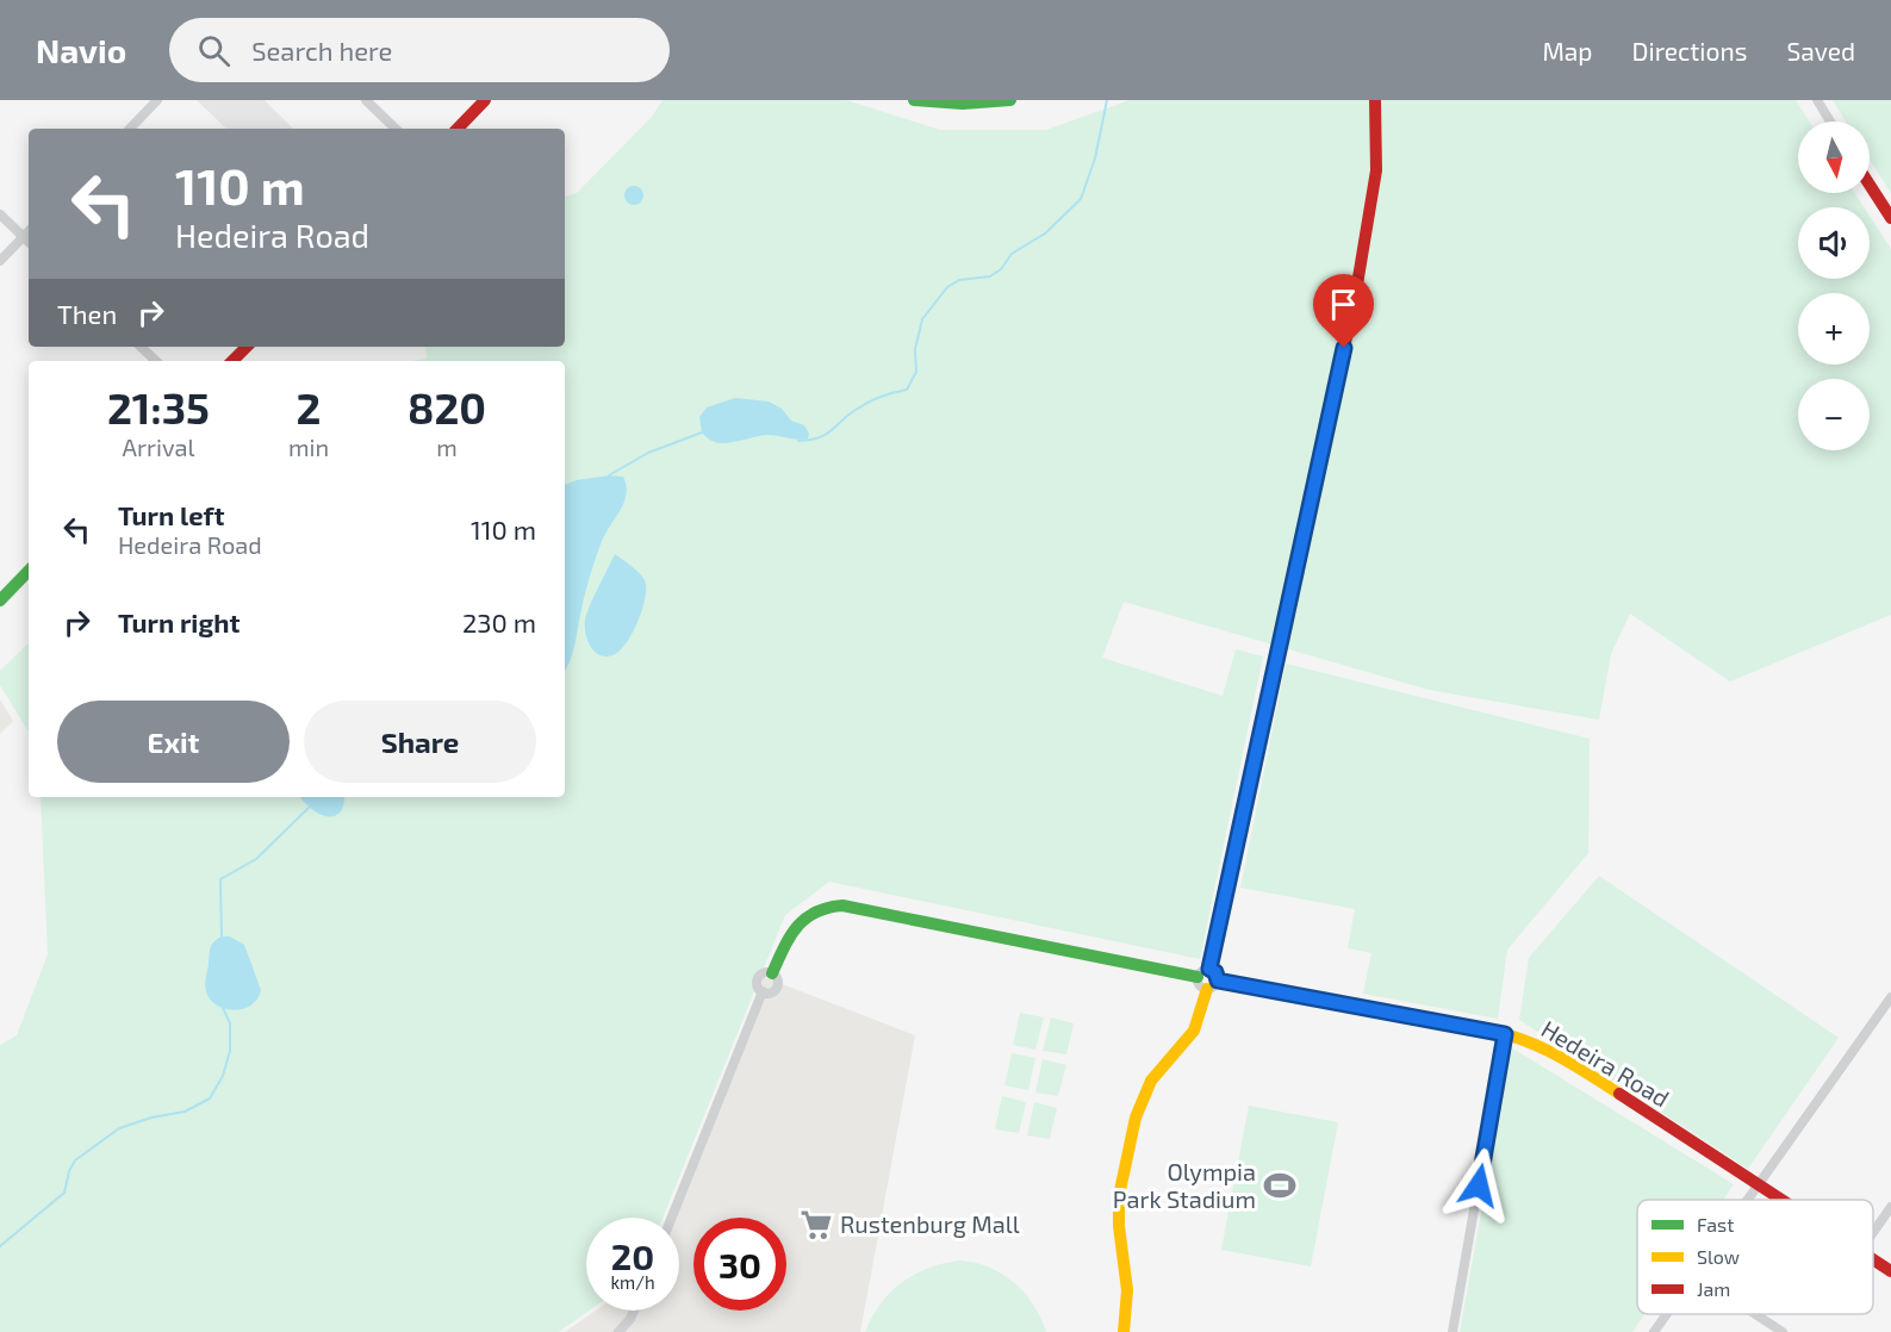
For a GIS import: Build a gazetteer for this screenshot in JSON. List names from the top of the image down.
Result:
{
  "streets": {
    "street": ["Hedeira Road"]
  },
  "places": {
    "sports": ["Olympia Park Stadium"],
    "supermarket": ["Rustenburg Mall"]
  },
  "legend": ["Fast", "Slow", "Jam"],
  "north": "bottom",
  "page": {
    "header": "Navio",
    "search": "Search here",
    "nav": ["Map", "Directions", "Saved"],
    "map_buttons": ["+", "−"],
    "turn": ["110 m", "Hedeira Road"],
    "then": "Then",
    "eta": [
      "21:35",
      "Arrival",
      "2",
      "min",
      "820",
      "m"
    ],
    "list": [
      {
        "name": "Turn left",
        "note": "Hedeira Road",
        "value": "110 m"
      },
      {
        "name": "Turn right",
        "value": "230 m"
      }
    ],
    "buttons": ["Exit", "Share"],
    "speed": "20 km/h",
    "limit": "30"
  }
}
